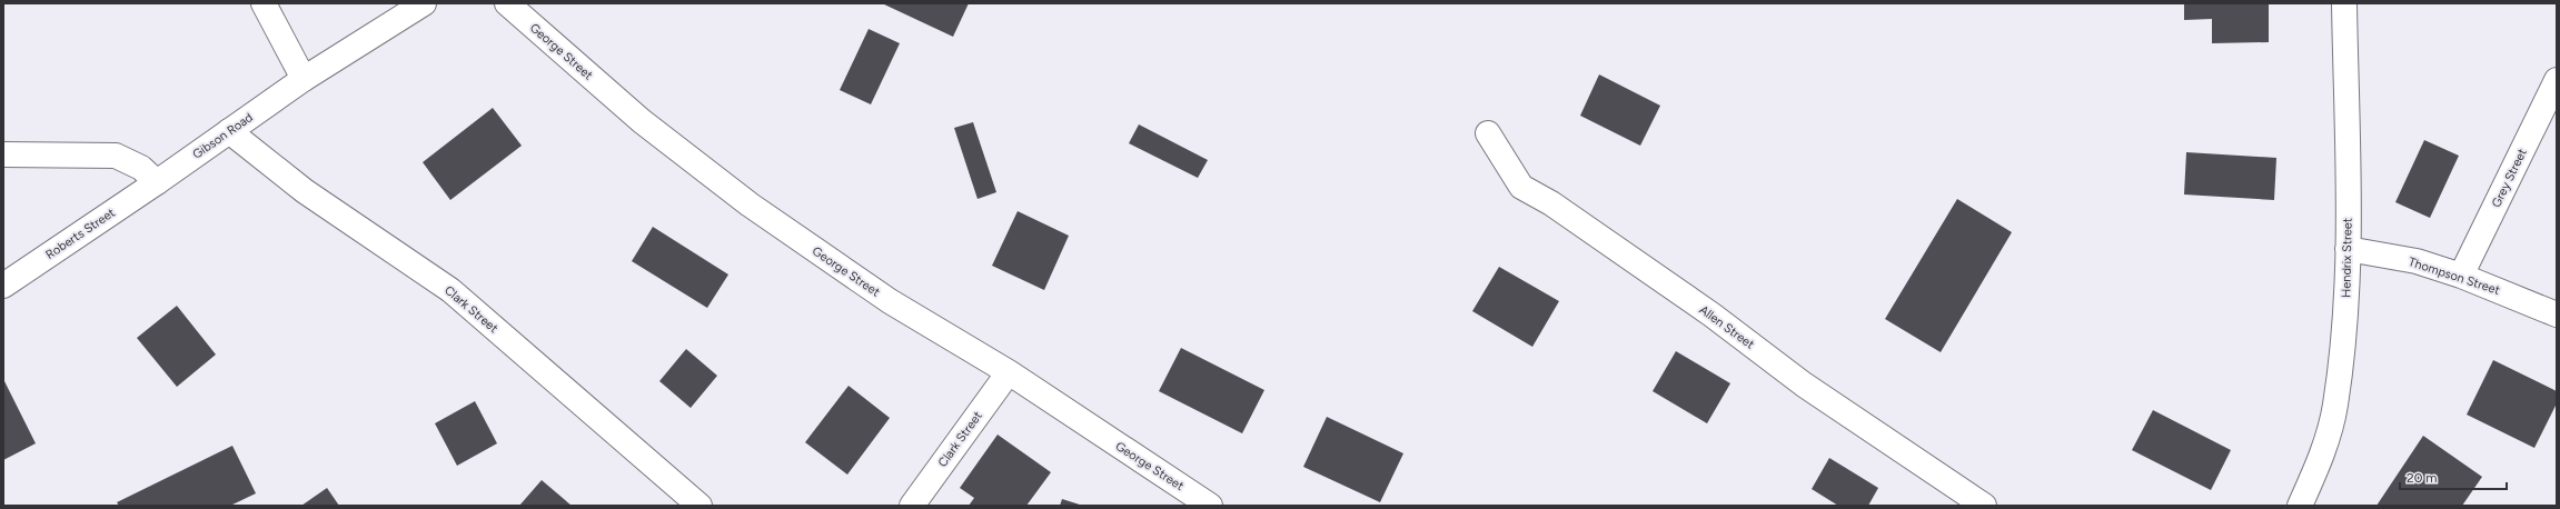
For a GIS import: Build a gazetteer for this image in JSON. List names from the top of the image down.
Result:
{
  "streets": {
    "street": [
      "George Street",
      "Gibson Road",
      "Grey Street",
      "Roberts Street",
      "Hendrix Street",
      "Thompson Street",
      "Clark Street",
      "Allen Street"
    ]
  },
  "crossings": [
    ["George Street", "Clark Street"],
    ["Gibson Road", "Roberts Street"],
    ["Gibson Road", "Clark Street"],
    ["Grey Street", "Thompson Street"],
    ["Hendrix Street", "Thompson Street"]
  ],
  "scale_bar": "20 m"
}
